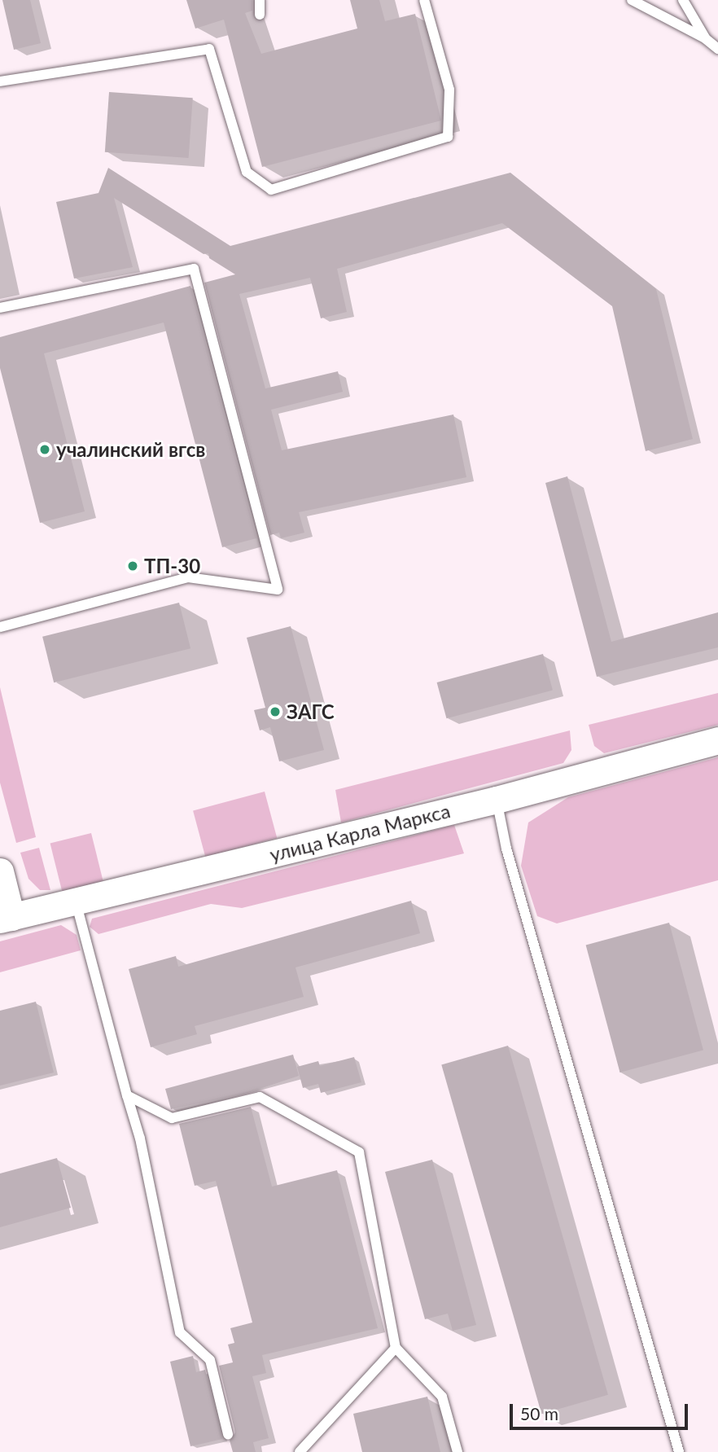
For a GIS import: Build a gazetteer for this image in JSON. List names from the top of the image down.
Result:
{
  "streets": {
    "main road": ["улица Карла Маркса"]
  },
  "places": ["учалинский вгсв", "ТП-30", "ЗАГС"],
  "scale_bar": "50 m"
}
